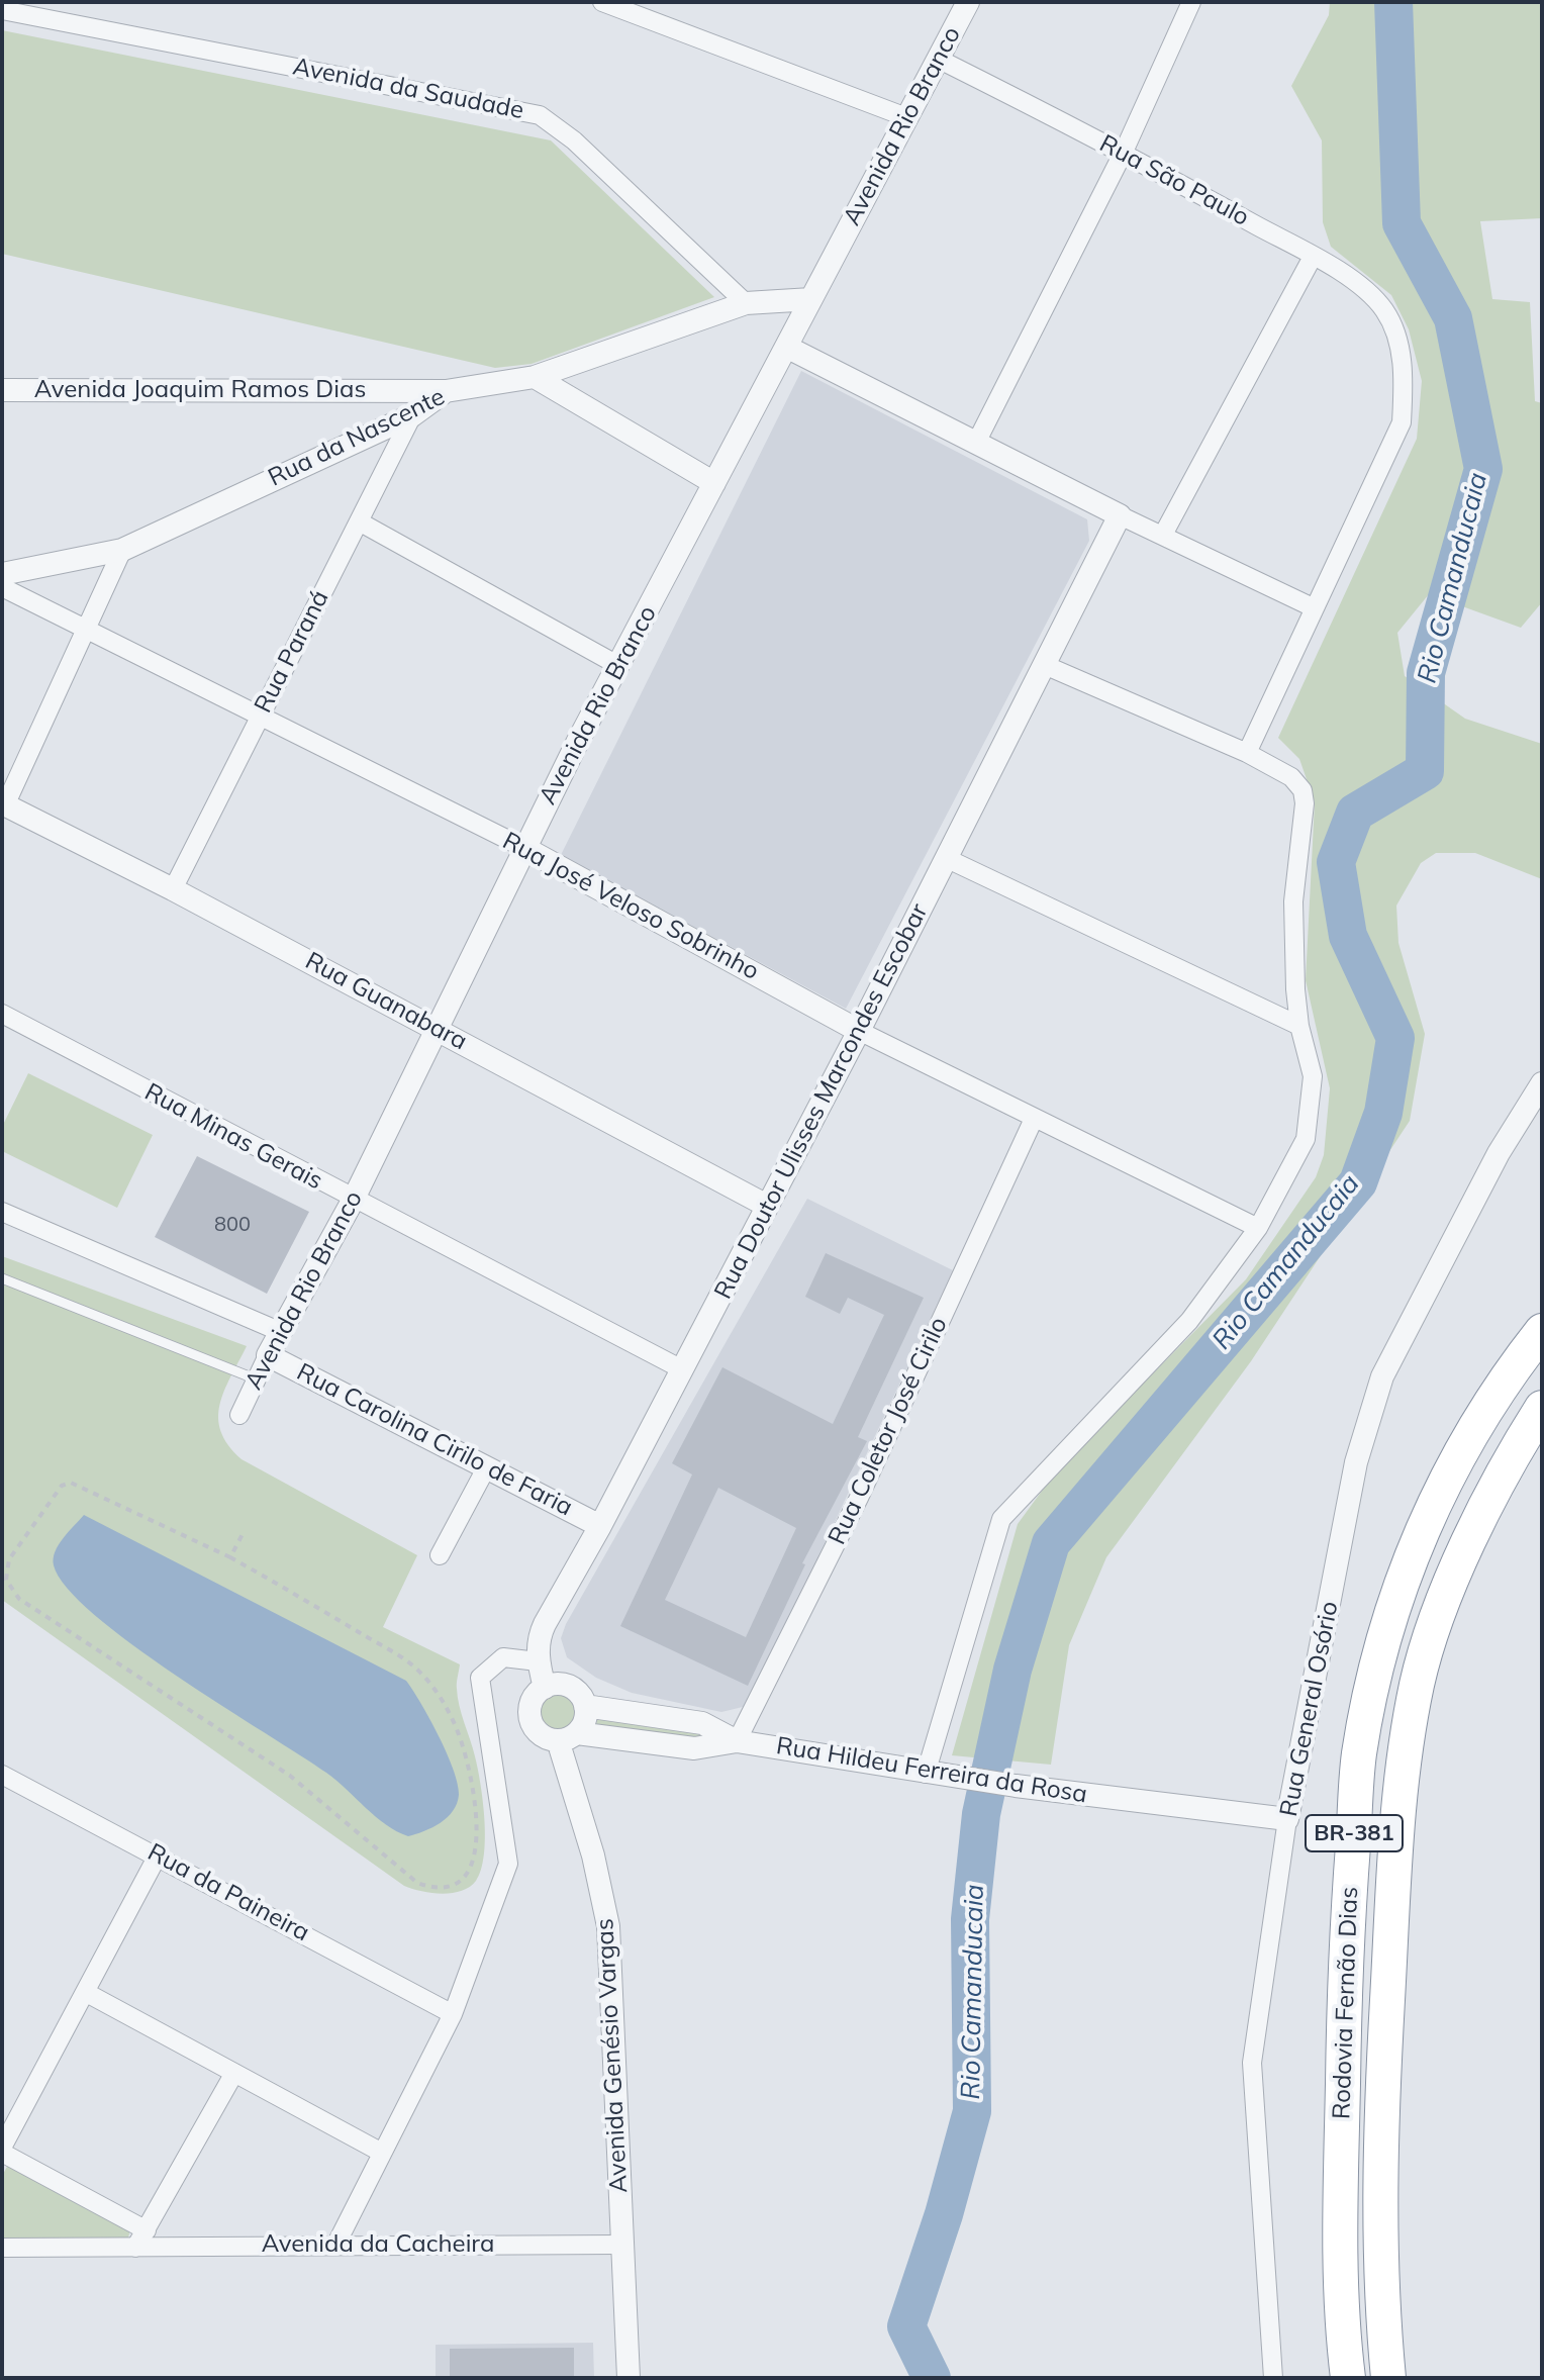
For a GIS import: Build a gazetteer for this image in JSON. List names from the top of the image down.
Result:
{
  "streets": {
    "highway": ["BR-381", "Rodovia Fernão Dias"],
    "street": [
      "Avenida da Saudade",
      "Avenida Rio Branco",
      "Rua São Paulo",
      "Avenida Joaquim Ramos Dias",
      "Rua da Nascente",
      "Rua Paraná",
      "Rua José Veloso Sobrinho",
      "Rua Guanabara",
      "Rua Doutor Ulisses Marcondes Escobar",
      "Rua Minas Gerais",
      "Rua Coletor José Cirilo",
      "Rua Carolina Cirilo de Faria",
      "Rua General Osório",
      "Rua Hildeu Ferreira da Rosa",
      "Rua da Paineira",
      "Avenida Genésio Vargas",
      "Avenida da Cacheira"
    ]
  },
  "crossings": [
    ["Avenida da Saudade", "Rua da Nascente"],
    ["Avenida Rio Branco", "Rua São Paulo"],
    ["Avenida Rio Branco", "Rua da Nascente"],
    ["Avenida Rio Branco", "Rua José Veloso Sobrinho"],
    ["Avenida Rio Branco", "Rua Guanabara"],
    ["Avenida Rio Branco", "Rua Minas Gerais"],
    ["Avenida Rio Branco", "Rua Carolina Cirilo de Faria"],
    ["Avenida Joaquim Ramos Dias", "Rua da Nascente"],
    ["Rua da Nascente", "Rua Paraná"],
    ["Rua Paraná", "Rua José Veloso Sobrinho"],
    ["Rua Paraná", "Rua Guanabara"],
    ["Rua José Veloso Sobrinho", "Rua Doutor Ulisses Marcondes Escobar"],
    ["Rua José Veloso Sobrinho", "Rua Coletor José Cirilo"],
    ["Rua Guanabara", "Rua Doutor Ulisses Marcondes Escobar"],
    ["Rua Doutor Ulisses Marcondes Escobar", "Rua Minas Gerais"],
    ["Rua Doutor Ulisses Marcondes Escobar", "Rua Carolina Cirilo de Faria"],
    ["Rua Doutor Ulisses Marcondes Escobar", "Rua Hildeu Ferreira da Rosa"],
    ["Rua Doutor Ulisses Marcondes Escobar", "Avenida Genésio Vargas"],
    ["Rua Coletor José Cirilo", "Rua Hildeu Ferreira da Rosa"],
    ["Rua General Osório", "Rua Hildeu Ferreira da Rosa"],
    ["Rua Hildeu Ferreira da Rosa", "Avenida Genésio Vargas"],
    ["Avenida Genésio Vargas", "Avenida da Cacheira"]
  ],
  "water": ["Rio Camanducaia"],
  "house_numbers": ["800"]
}
